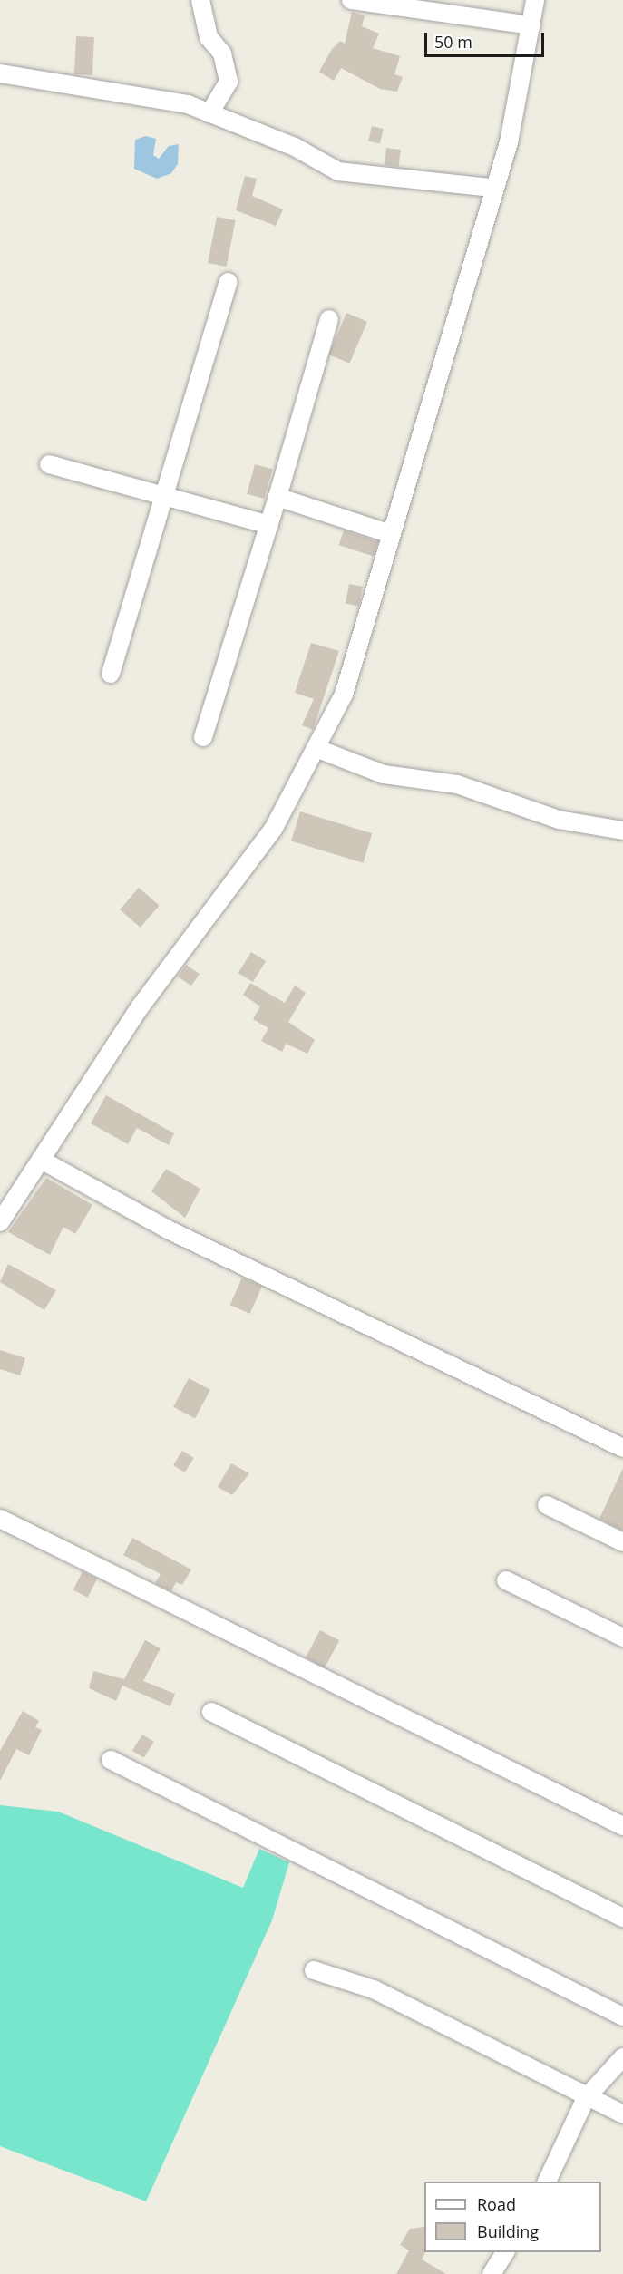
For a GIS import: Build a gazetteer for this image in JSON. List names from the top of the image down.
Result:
{
  "legend": ["Road", "Building"],
  "scale_bar": "50 m"
}
